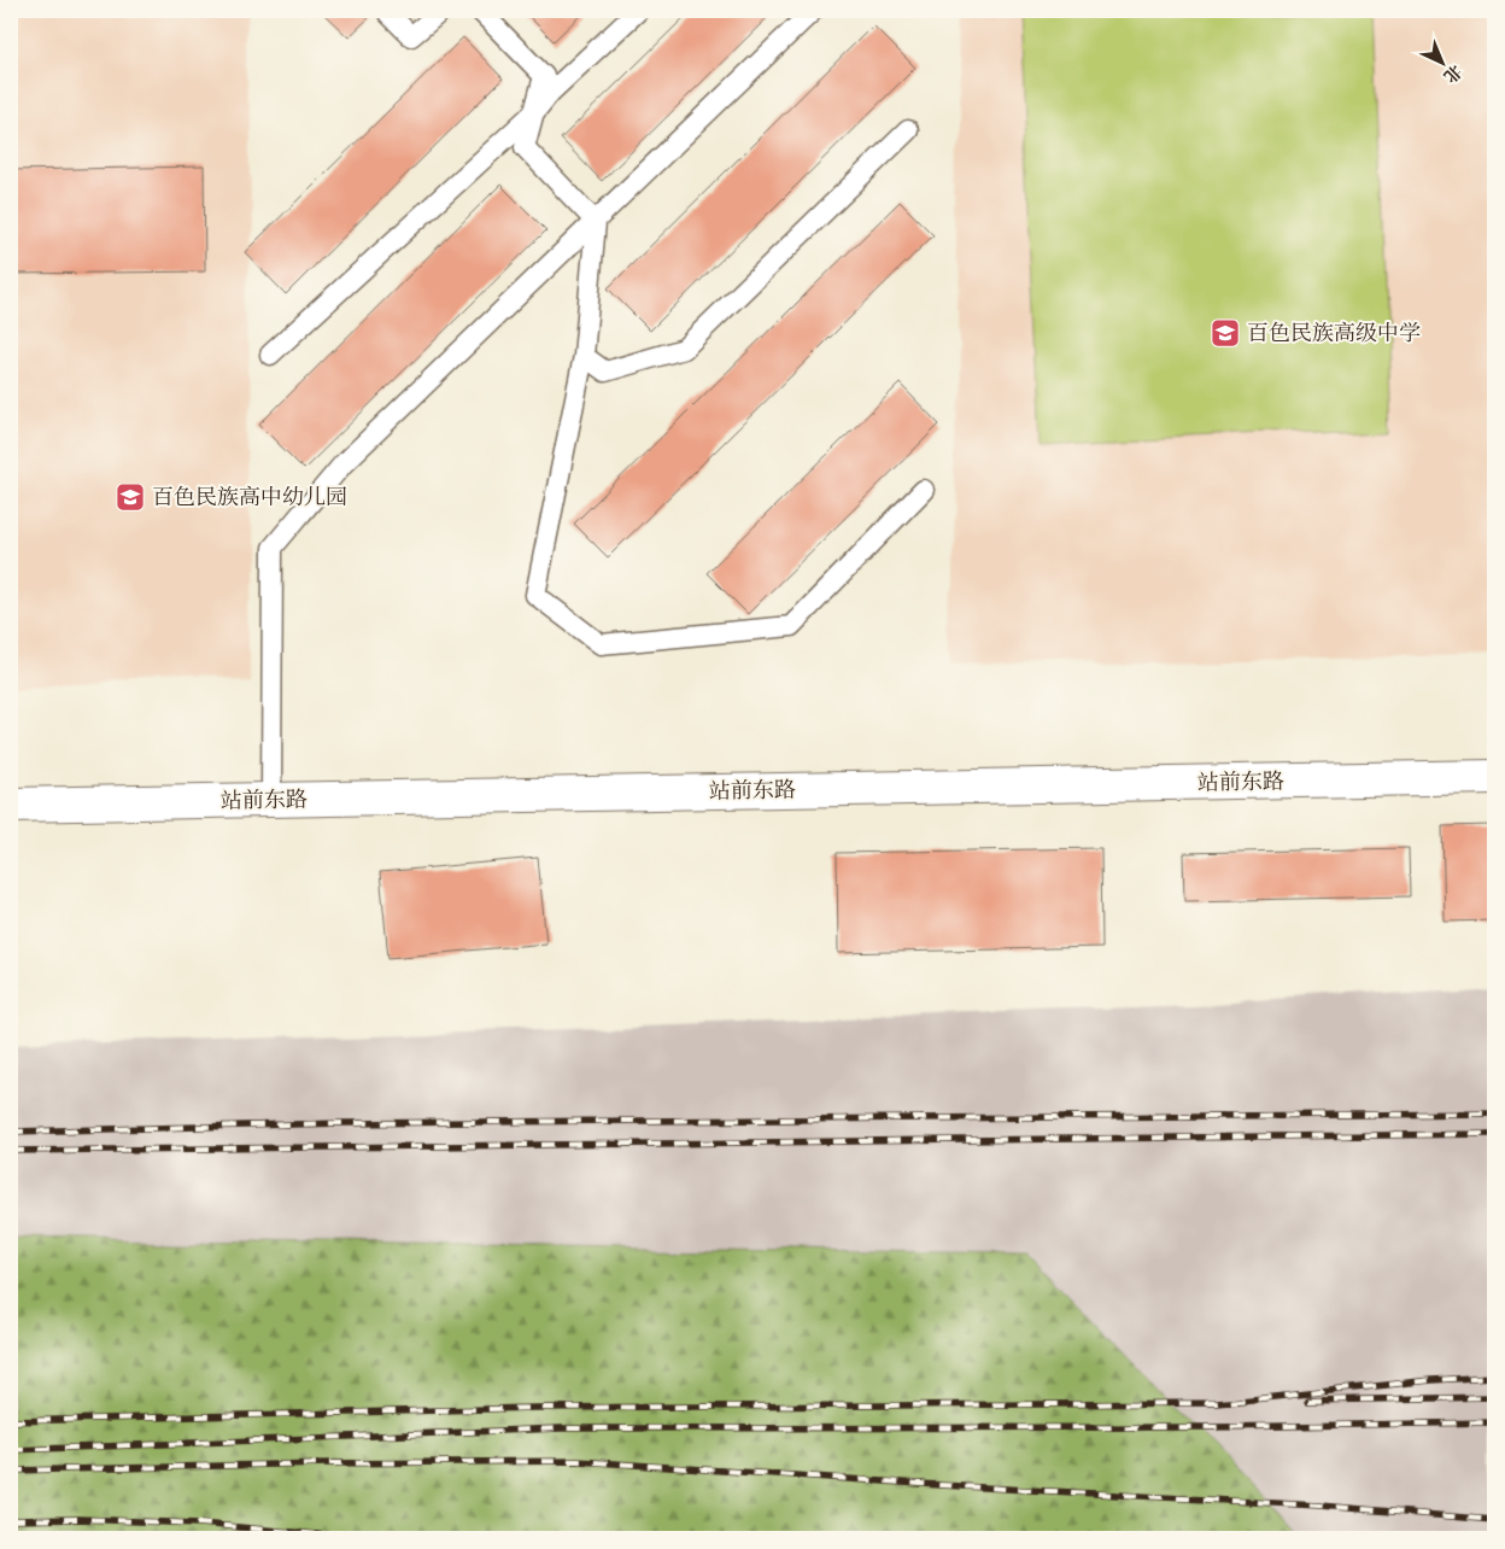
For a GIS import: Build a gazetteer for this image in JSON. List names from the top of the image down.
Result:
{
  "streets": {
    "street": ["站前东路"]
  },
  "places": {
    "school or university": ["百色民族高级中学", "百色民族高中幼儿园"]
  },
  "north": "bottom right"
}
